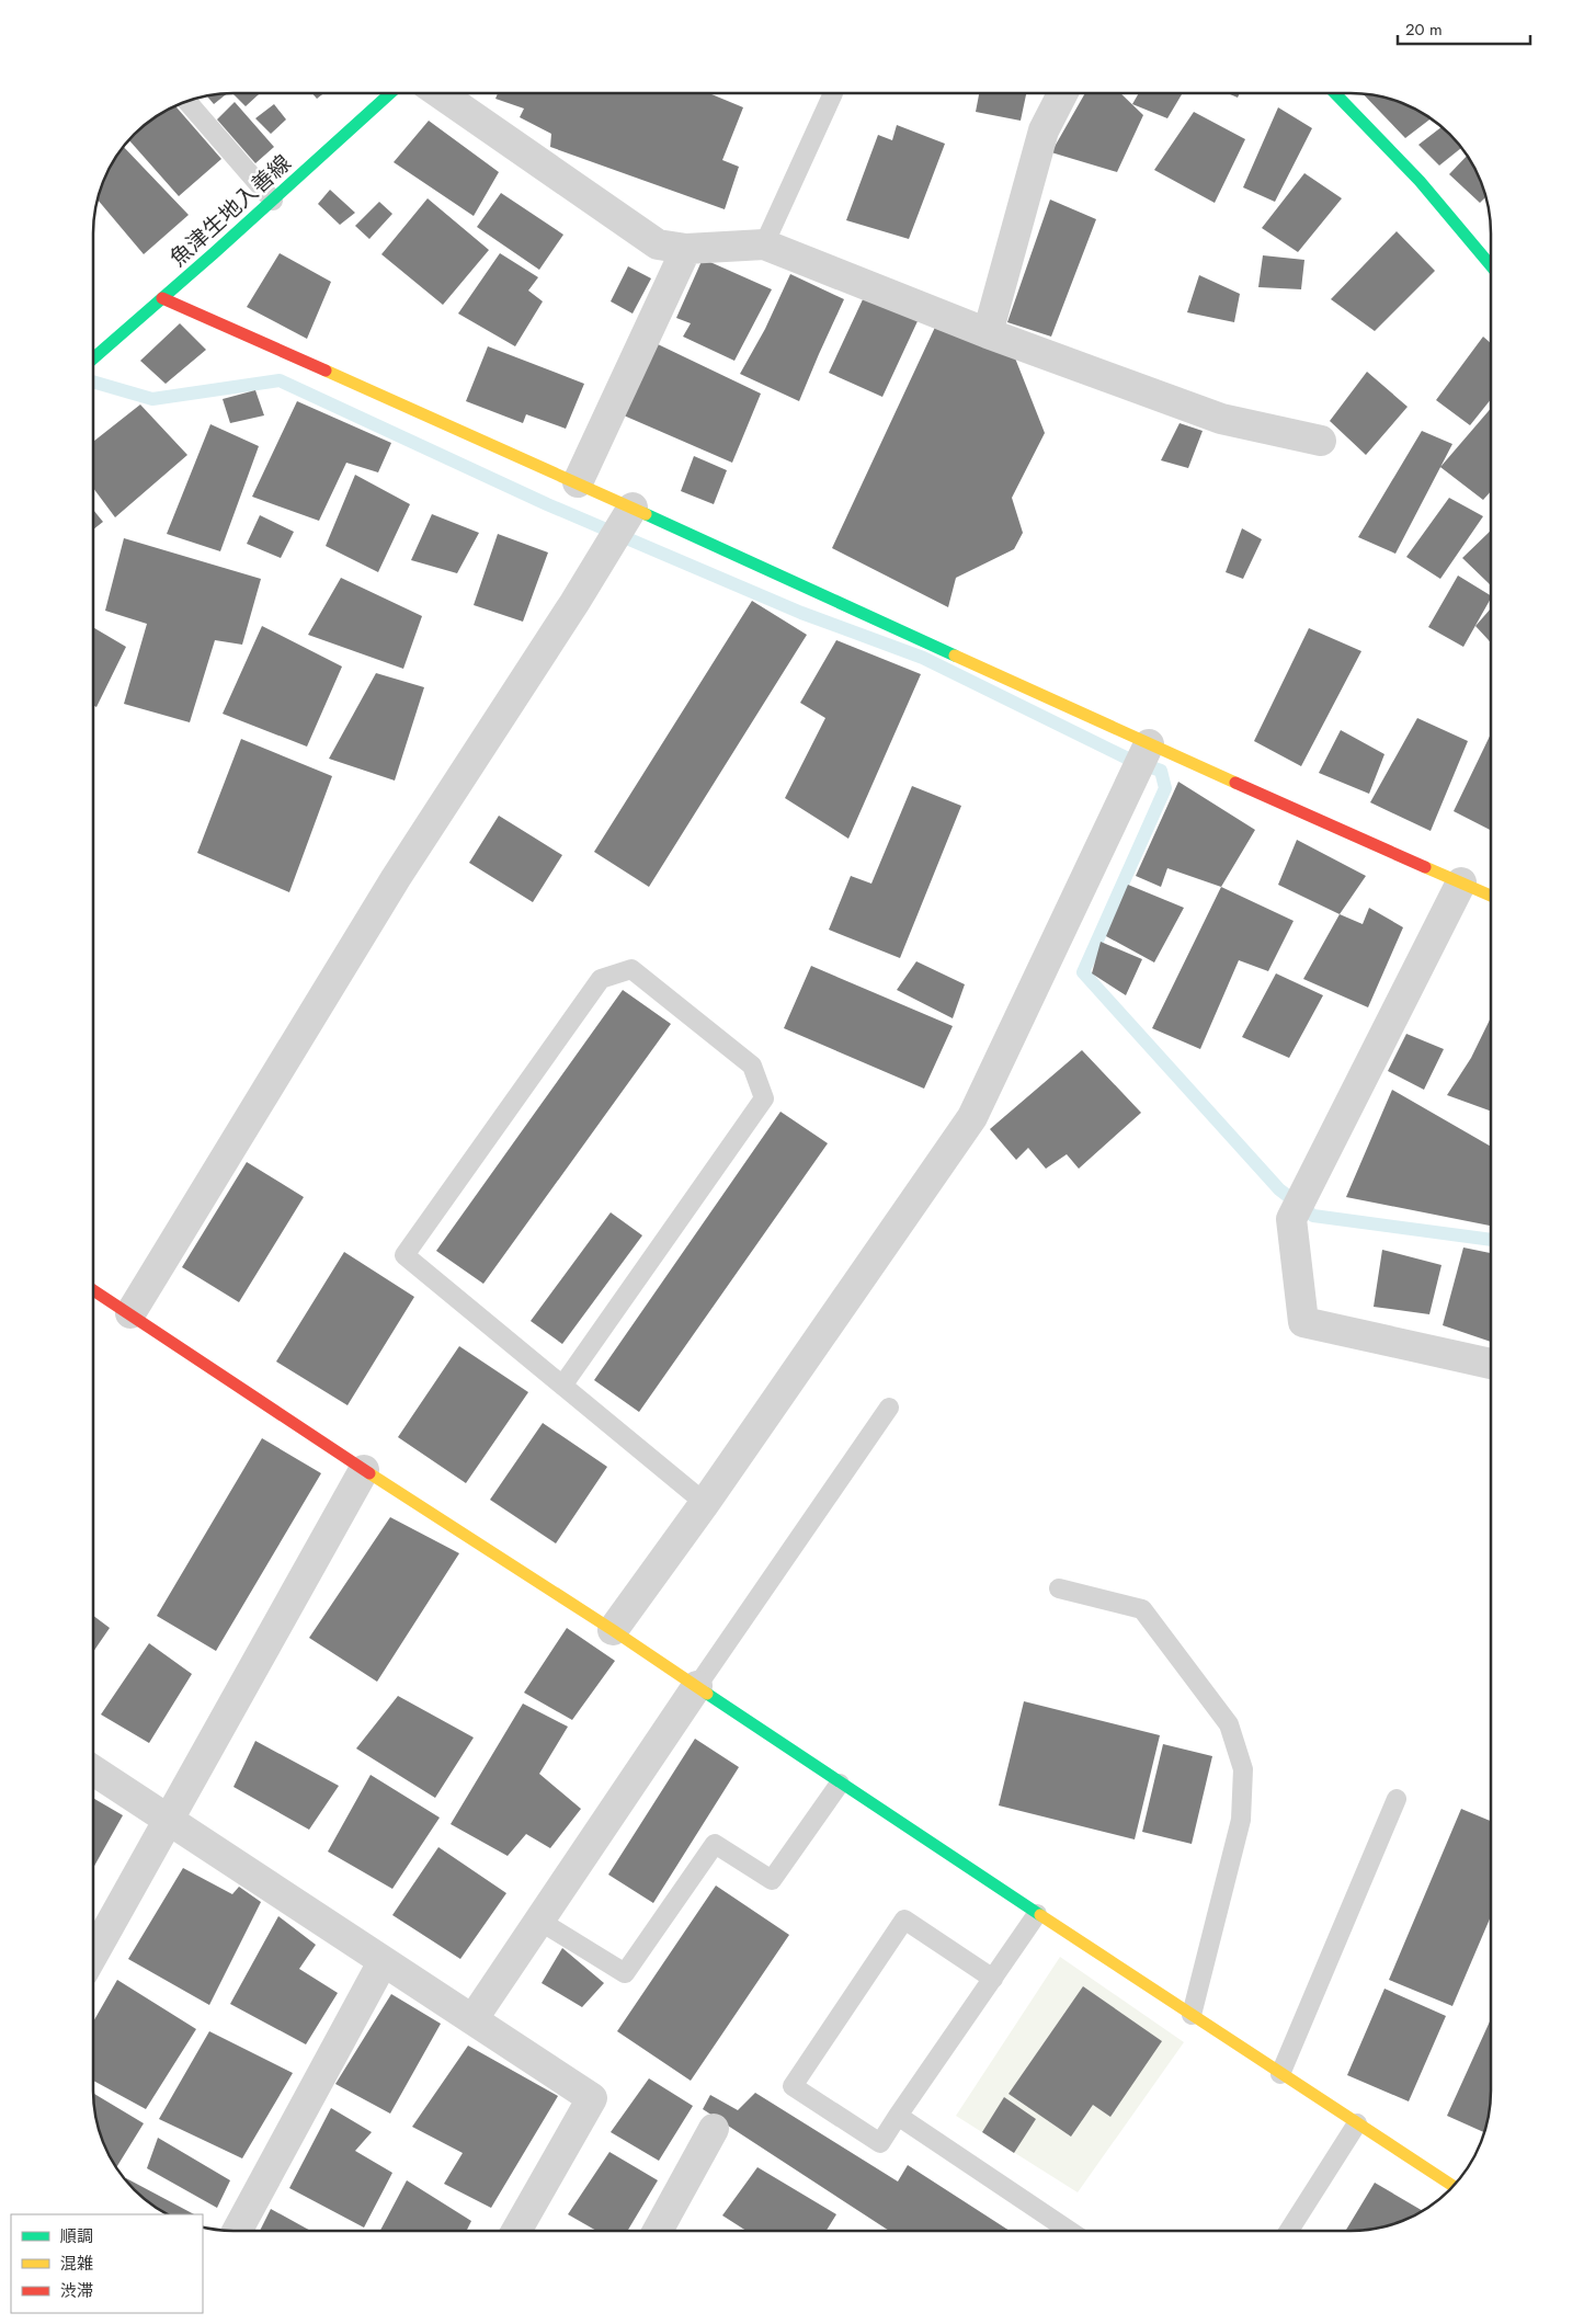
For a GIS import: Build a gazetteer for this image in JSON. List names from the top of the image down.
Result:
{
  "streets": {
    "street": ["魚津生地入善線"]
  },
  "legend": ["順調", "混雑", "渋滞"],
  "scale_bar": "20 m"
}
